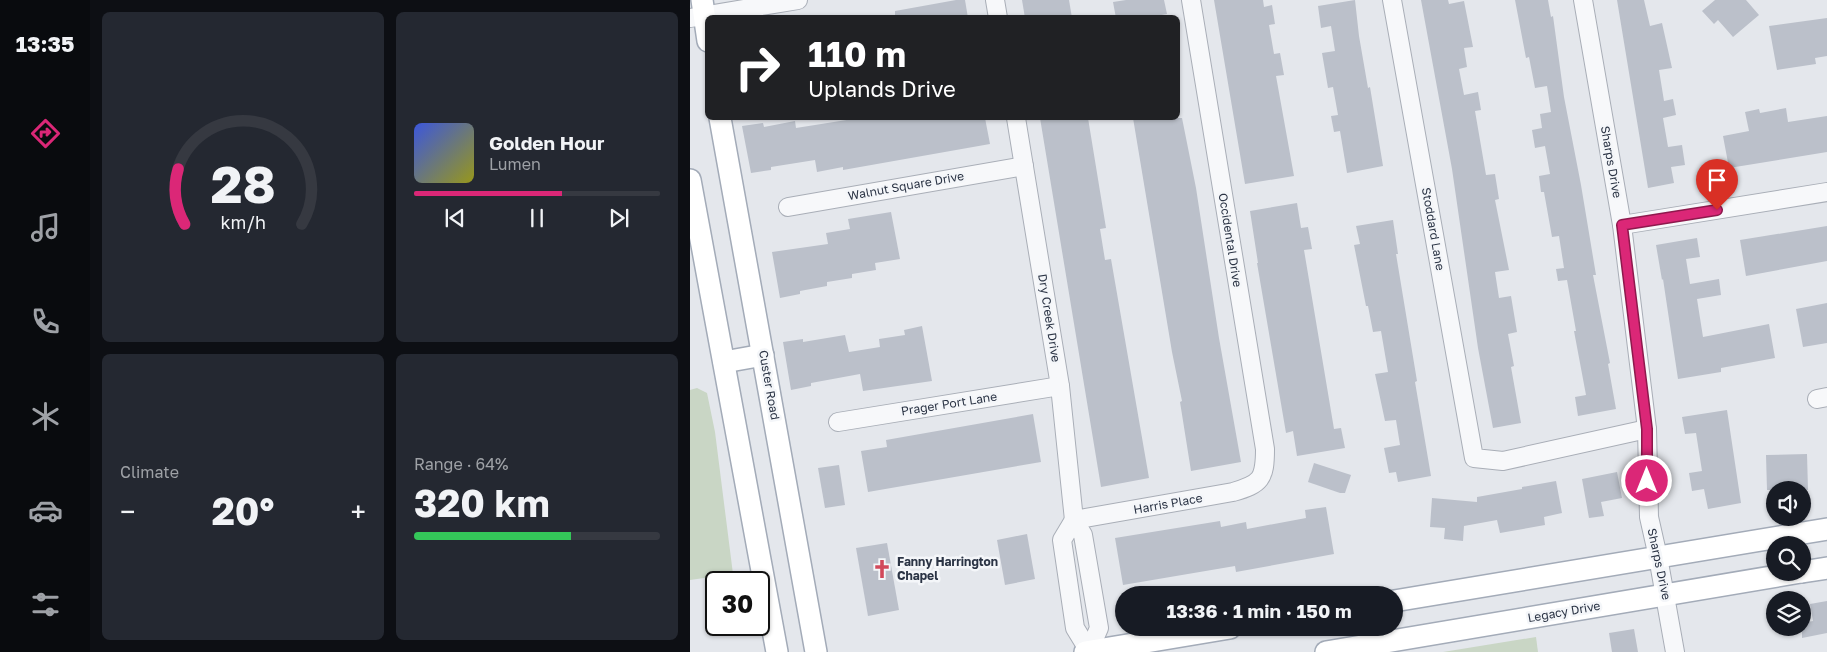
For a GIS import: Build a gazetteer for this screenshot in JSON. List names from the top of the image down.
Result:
{
  "streets": {
    "main road": ["Custer Road", "Legacy Drive"],
    "street": [
      "Sharps Drive",
      "Walnut Square Drive",
      "Stoddard Lane",
      "Occidental Drive",
      "Dry Creek Drive",
      "Prager Port Lane",
      "Harris Place"
    ]
  },
  "crossings": [
    ["Sharps Drive", "Stoddard Lane"],
    ["Sharps Drive", "Legacy Drive"],
    ["Walnut Square Drive", "Dry Creek Drive"],
    ["Occidental Drive", "Harris Place"],
    ["Dry Creek Drive", "Prager Port Lane"],
    ["Dry Creek Drive", "Harris Place"]
  ],
  "places": {
    "church": ["Fanny Harrington Chapel"]
  },
  "page": {
    "tabs": "13:35",
    "turn": ["110 m", "Uplands Drive"],
    "song": ["Golden Hour", "Lumen"],
    "tile": [
      "Climate",
      ["Range · 64%", "320 km"]
    ],
    "heat": ["−", "20°", "+"],
    "limit": "30",
    "trip": "13:36 · 1 min · 150 m",
    "gauge": ["28", "km/h"]
  }
}
